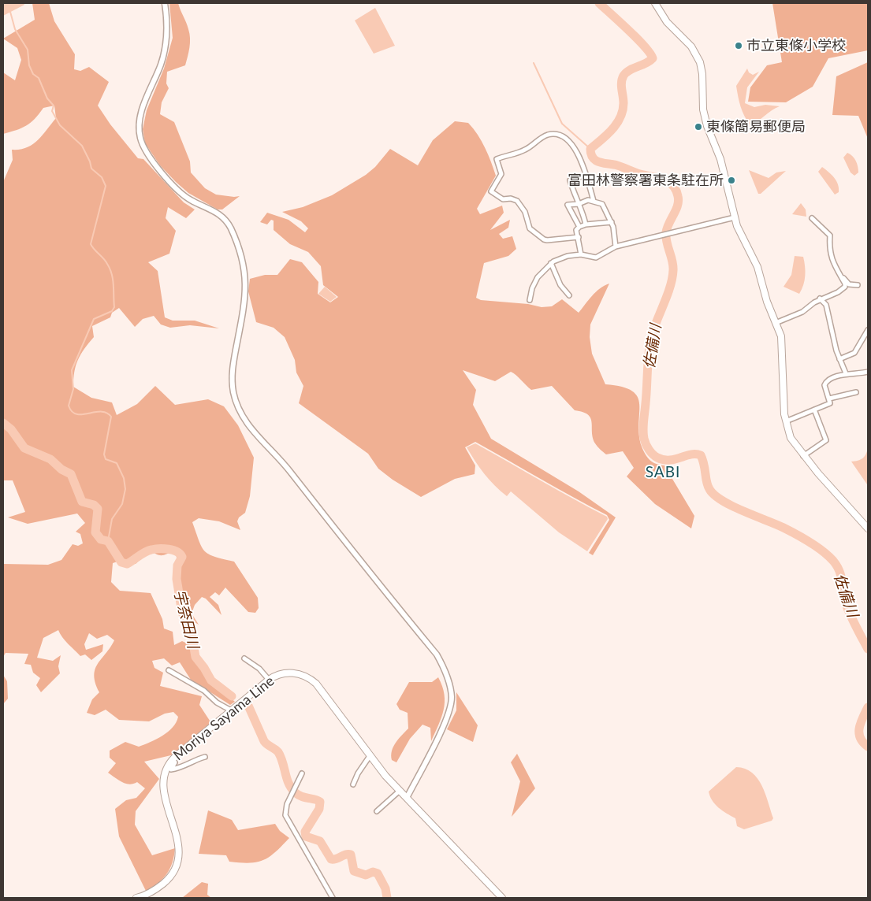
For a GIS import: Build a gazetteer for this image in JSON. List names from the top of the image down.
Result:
{
  "streets": {
    "main road": ["Moriya Sayama Line"]
  },
  "districts": ["SABI"],
  "water": ["佐備川", "宇奈田川"],
  "places": ["市立東條小学校", "東條簡易郵便局", "富田林警察署東条駐在所"]
}
